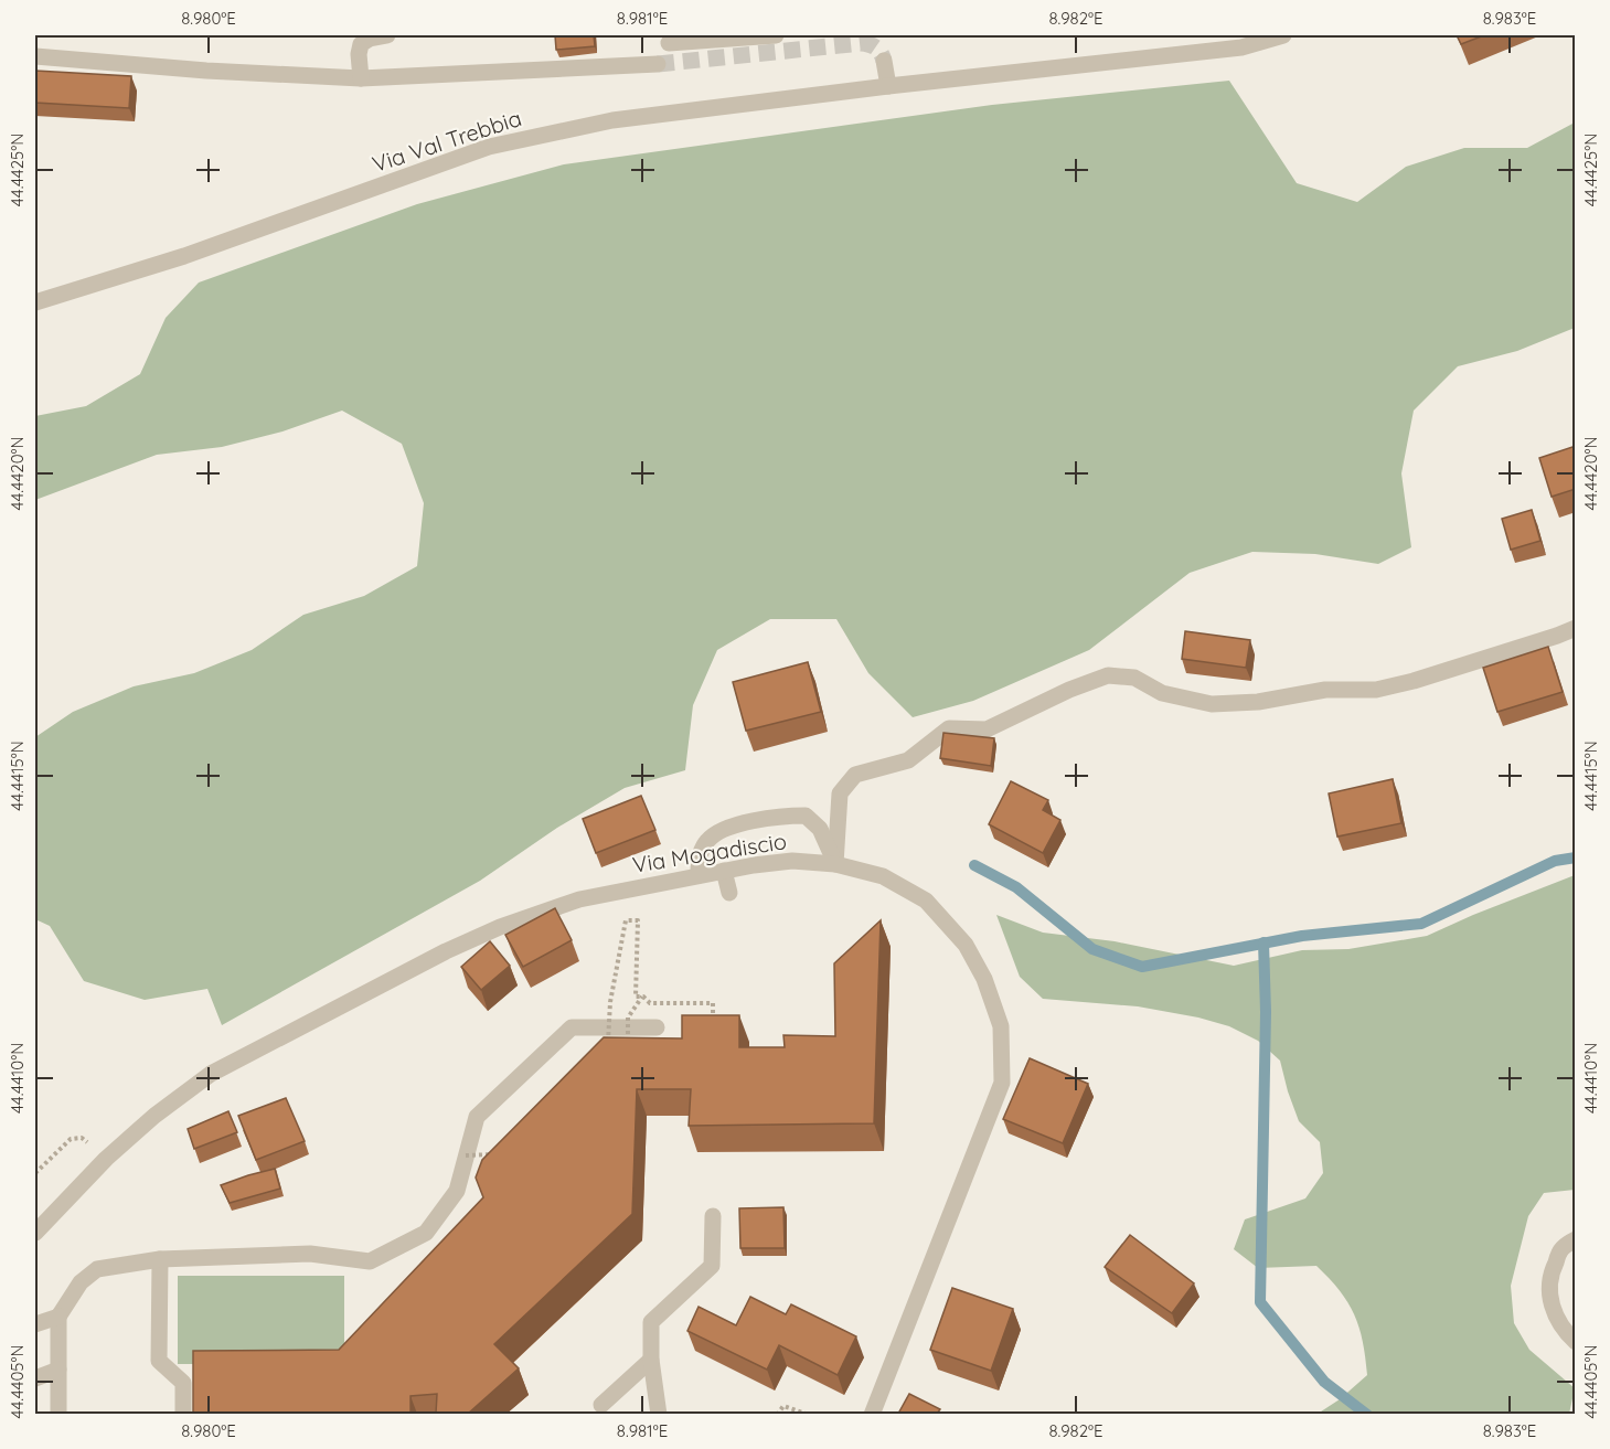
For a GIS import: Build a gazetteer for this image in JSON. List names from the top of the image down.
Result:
{
  "streets": {
    "street": ["Via Val Trebbia", "Via Mogadiscio"]
  },
  "coordinates": [
    "8.980°E",
    "8.981°E",
    "8.982°E",
    "8.983°E",
    "44.4425°N",
    "44.4420°N",
    "44.4415°N",
    "44.4410°N",
    "44.4405°N"
  ]
}
